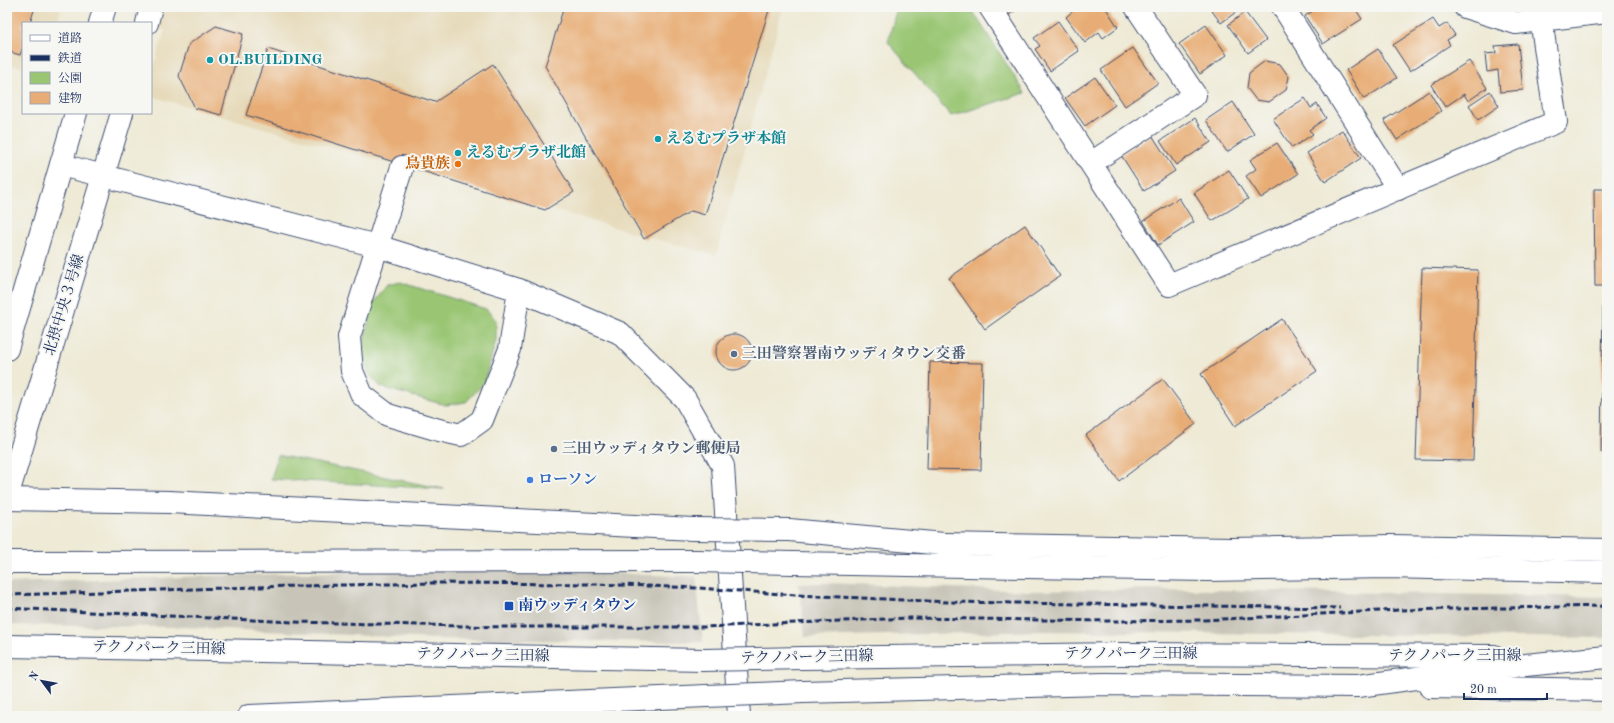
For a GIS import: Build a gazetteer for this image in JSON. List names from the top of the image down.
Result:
{
  "streets": {
    "main road": ["北摂中央３号線", "テクノパーク三田線"]
  },
  "places": {
    "other": [
      "OL.BUILDING",
      "えるむプラザ本館",
      "えるむプラザ北館",
      "鳥貴族",
      "三田警察署南ウッディタウン交番",
      "三田ウッディタウン郵便局",
      "ローソン"
    ],
    "transit": ["南ウッディタウン"]
  },
  "legend": [
    "道路",
    "鉄道",
    "公園",
    "建物"
  ],
  "scale_bar": "20 m",
  "north": "top left"
}
